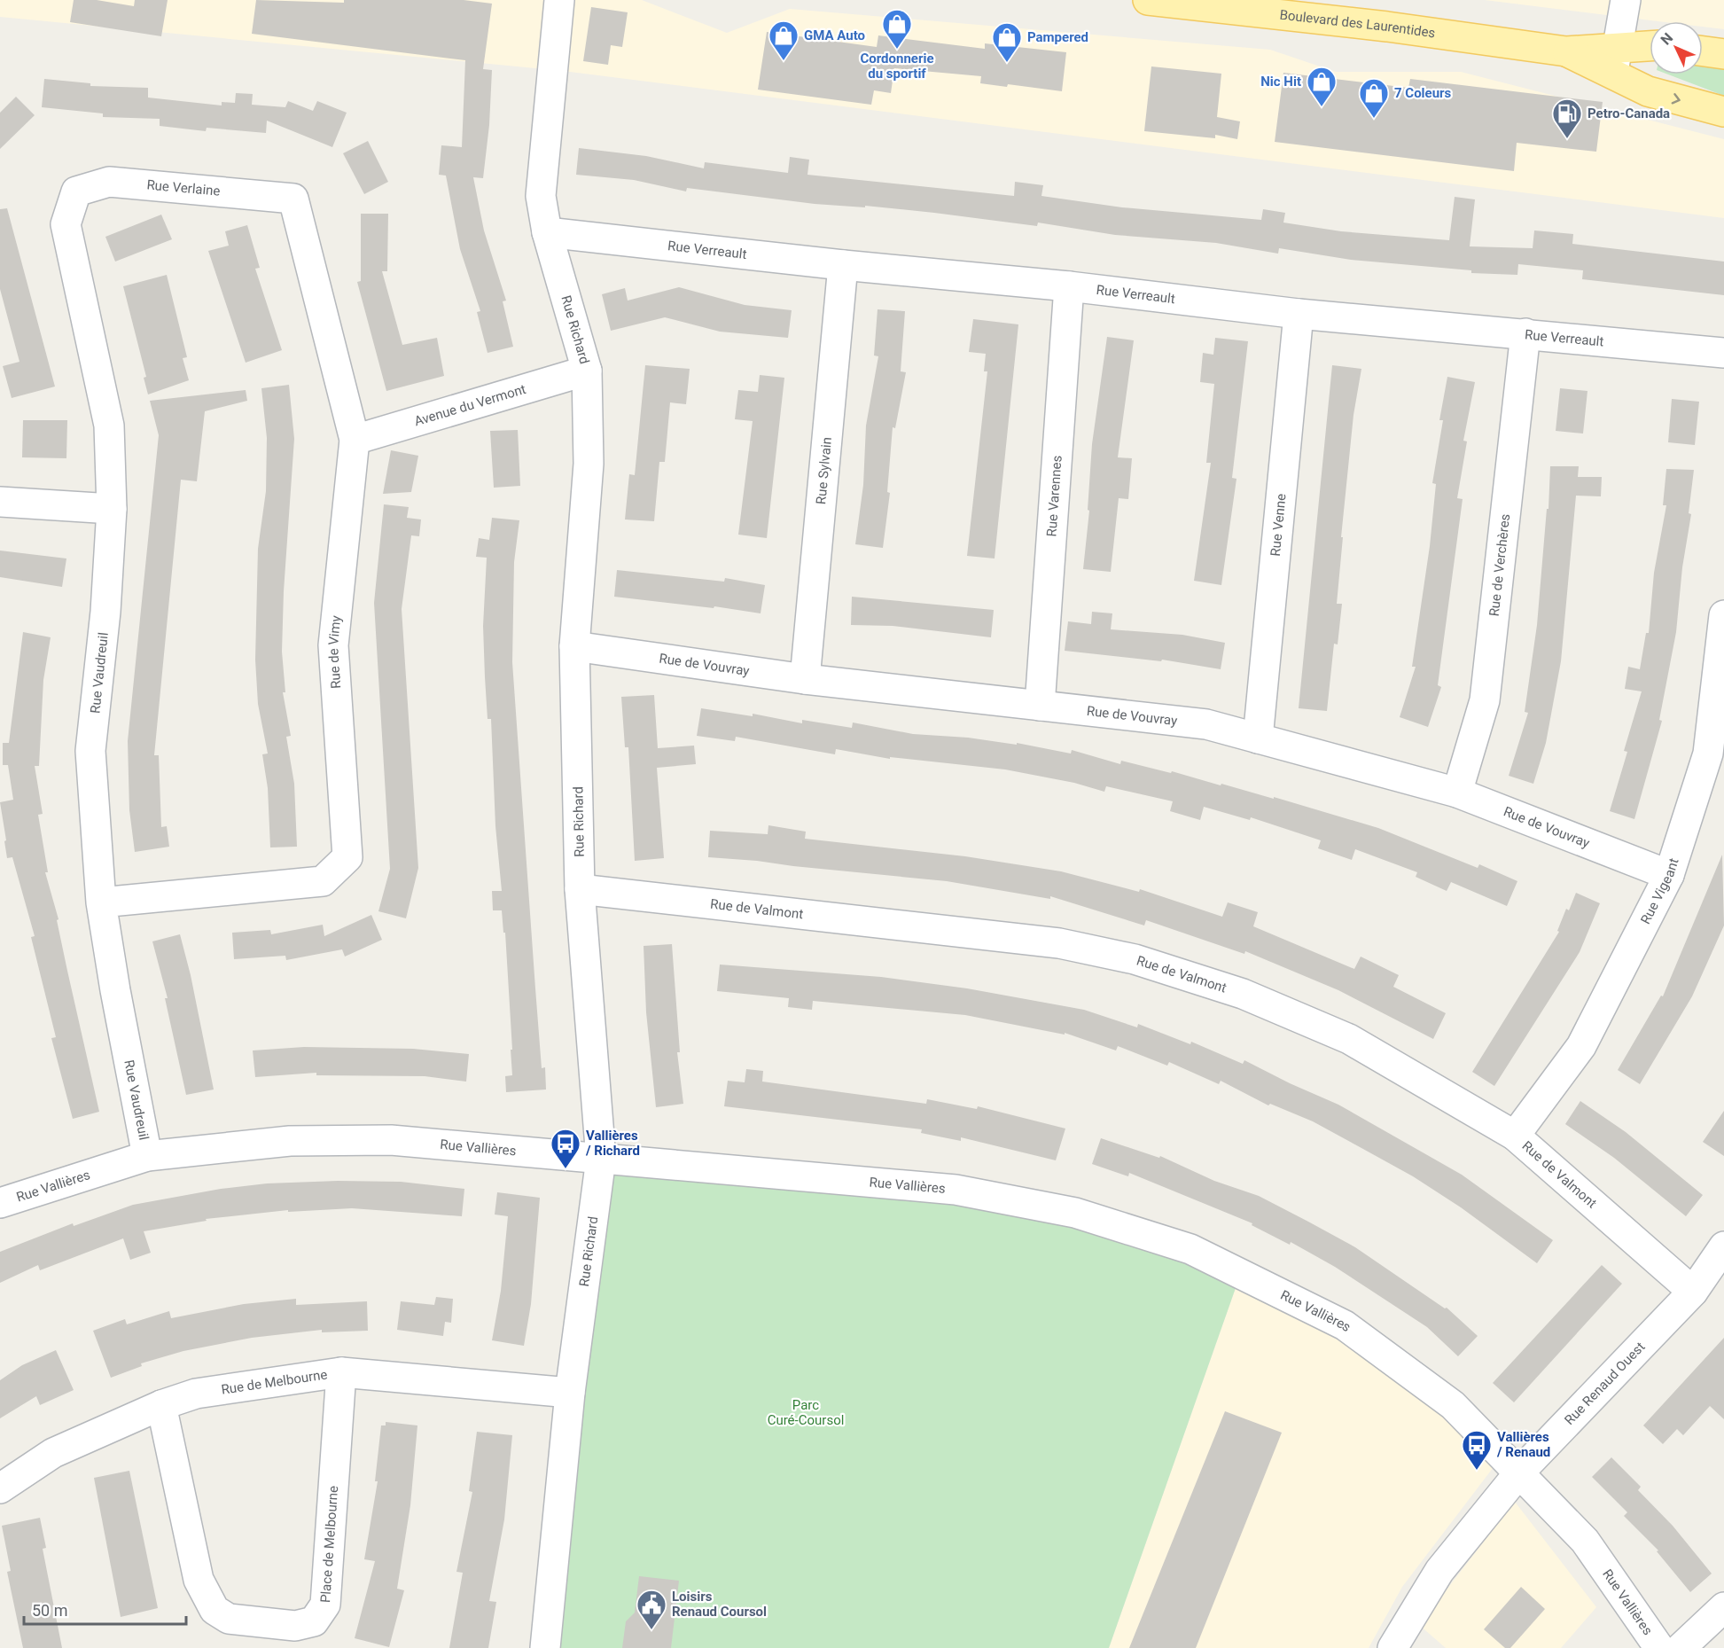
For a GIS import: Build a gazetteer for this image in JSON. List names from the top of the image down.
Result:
{
  "streets": {
    "main road": ["Boulevard des Laurentides"],
    "street": [
      "Rue Verlaine",
      "Rue Verreault",
      "Rue Richard",
      "Avenue du Vermont",
      "Rue Sylvain",
      "Rue Varennes",
      "Rue Venne",
      "Rue de Verchères",
      "Rue de Vimy",
      "Rue de Vouvray",
      "Rue Vaudreuil",
      "Rue Vigeant",
      "Rue de Valmont",
      "Rue Vallières",
      "Rue de Melbourne",
      "Rue Renaud Ouest",
      "Place de Melbourne"
    ]
  },
  "crossings": [
    ["Rue Verlaine", "Rue de Vimy"],
    ["Rue Verlaine", "Rue Vaudreuil"],
    ["Rue Verreault", "Rue Richard"],
    ["Rue Verreault", "Rue Sylvain"],
    ["Rue Verreault", "Rue Varennes"],
    ["Rue Verreault", "Rue Venne"],
    ["Rue Verreault", "Rue de Verchères"],
    ["Rue Richard", "Avenue du Vermont"],
    ["Rue Richard", "Rue de Vouvray"],
    ["Rue Richard", "Rue de Valmont"],
    ["Rue Richard", "Rue Vallières"],
    ["Rue Richard", "Rue de Melbourne"],
    ["Avenue du Vermont", "Rue de Vimy"],
    ["Rue Sylvain", "Rue de Vouvray"],
    ["Rue Varennes", "Rue de Vouvray"],
    ["Rue Venne", "Rue de Vouvray"],
    ["Rue de Verchères", "Rue de Vouvray"],
    ["Rue de Vimy", "Rue Vaudreuil"],
    ["Rue de Vouvray", "Rue Vigeant"],
    ["Rue Vaudreuil", "Rue Vallières"],
    ["Rue Vigeant", "Rue de Valmont"],
    ["Rue de Valmont", "Rue Renaud Ouest"],
    ["Rue Vallières", "Rue Renaud Ouest"],
    ["Rue de Melbourne", "Place de Melbourne"]
  ],
  "parks": ["Parc Curé-Coursol"],
  "places": {
    "shop": [
      "Cordonnerie du sportif",
      "GMA Auto",
      "Pampered",
      "Nic Hit",
      "7 Coleurs"
    ],
    "fuel station": ["Petro-Canada"],
    "bus stop": ["Vallières / Richard", "Vallières / Renaud"],
    "public building": ["Loisirs Renaud Coursol"]
  },
  "scale_bar": "50 m",
  "north": "top left"
}
